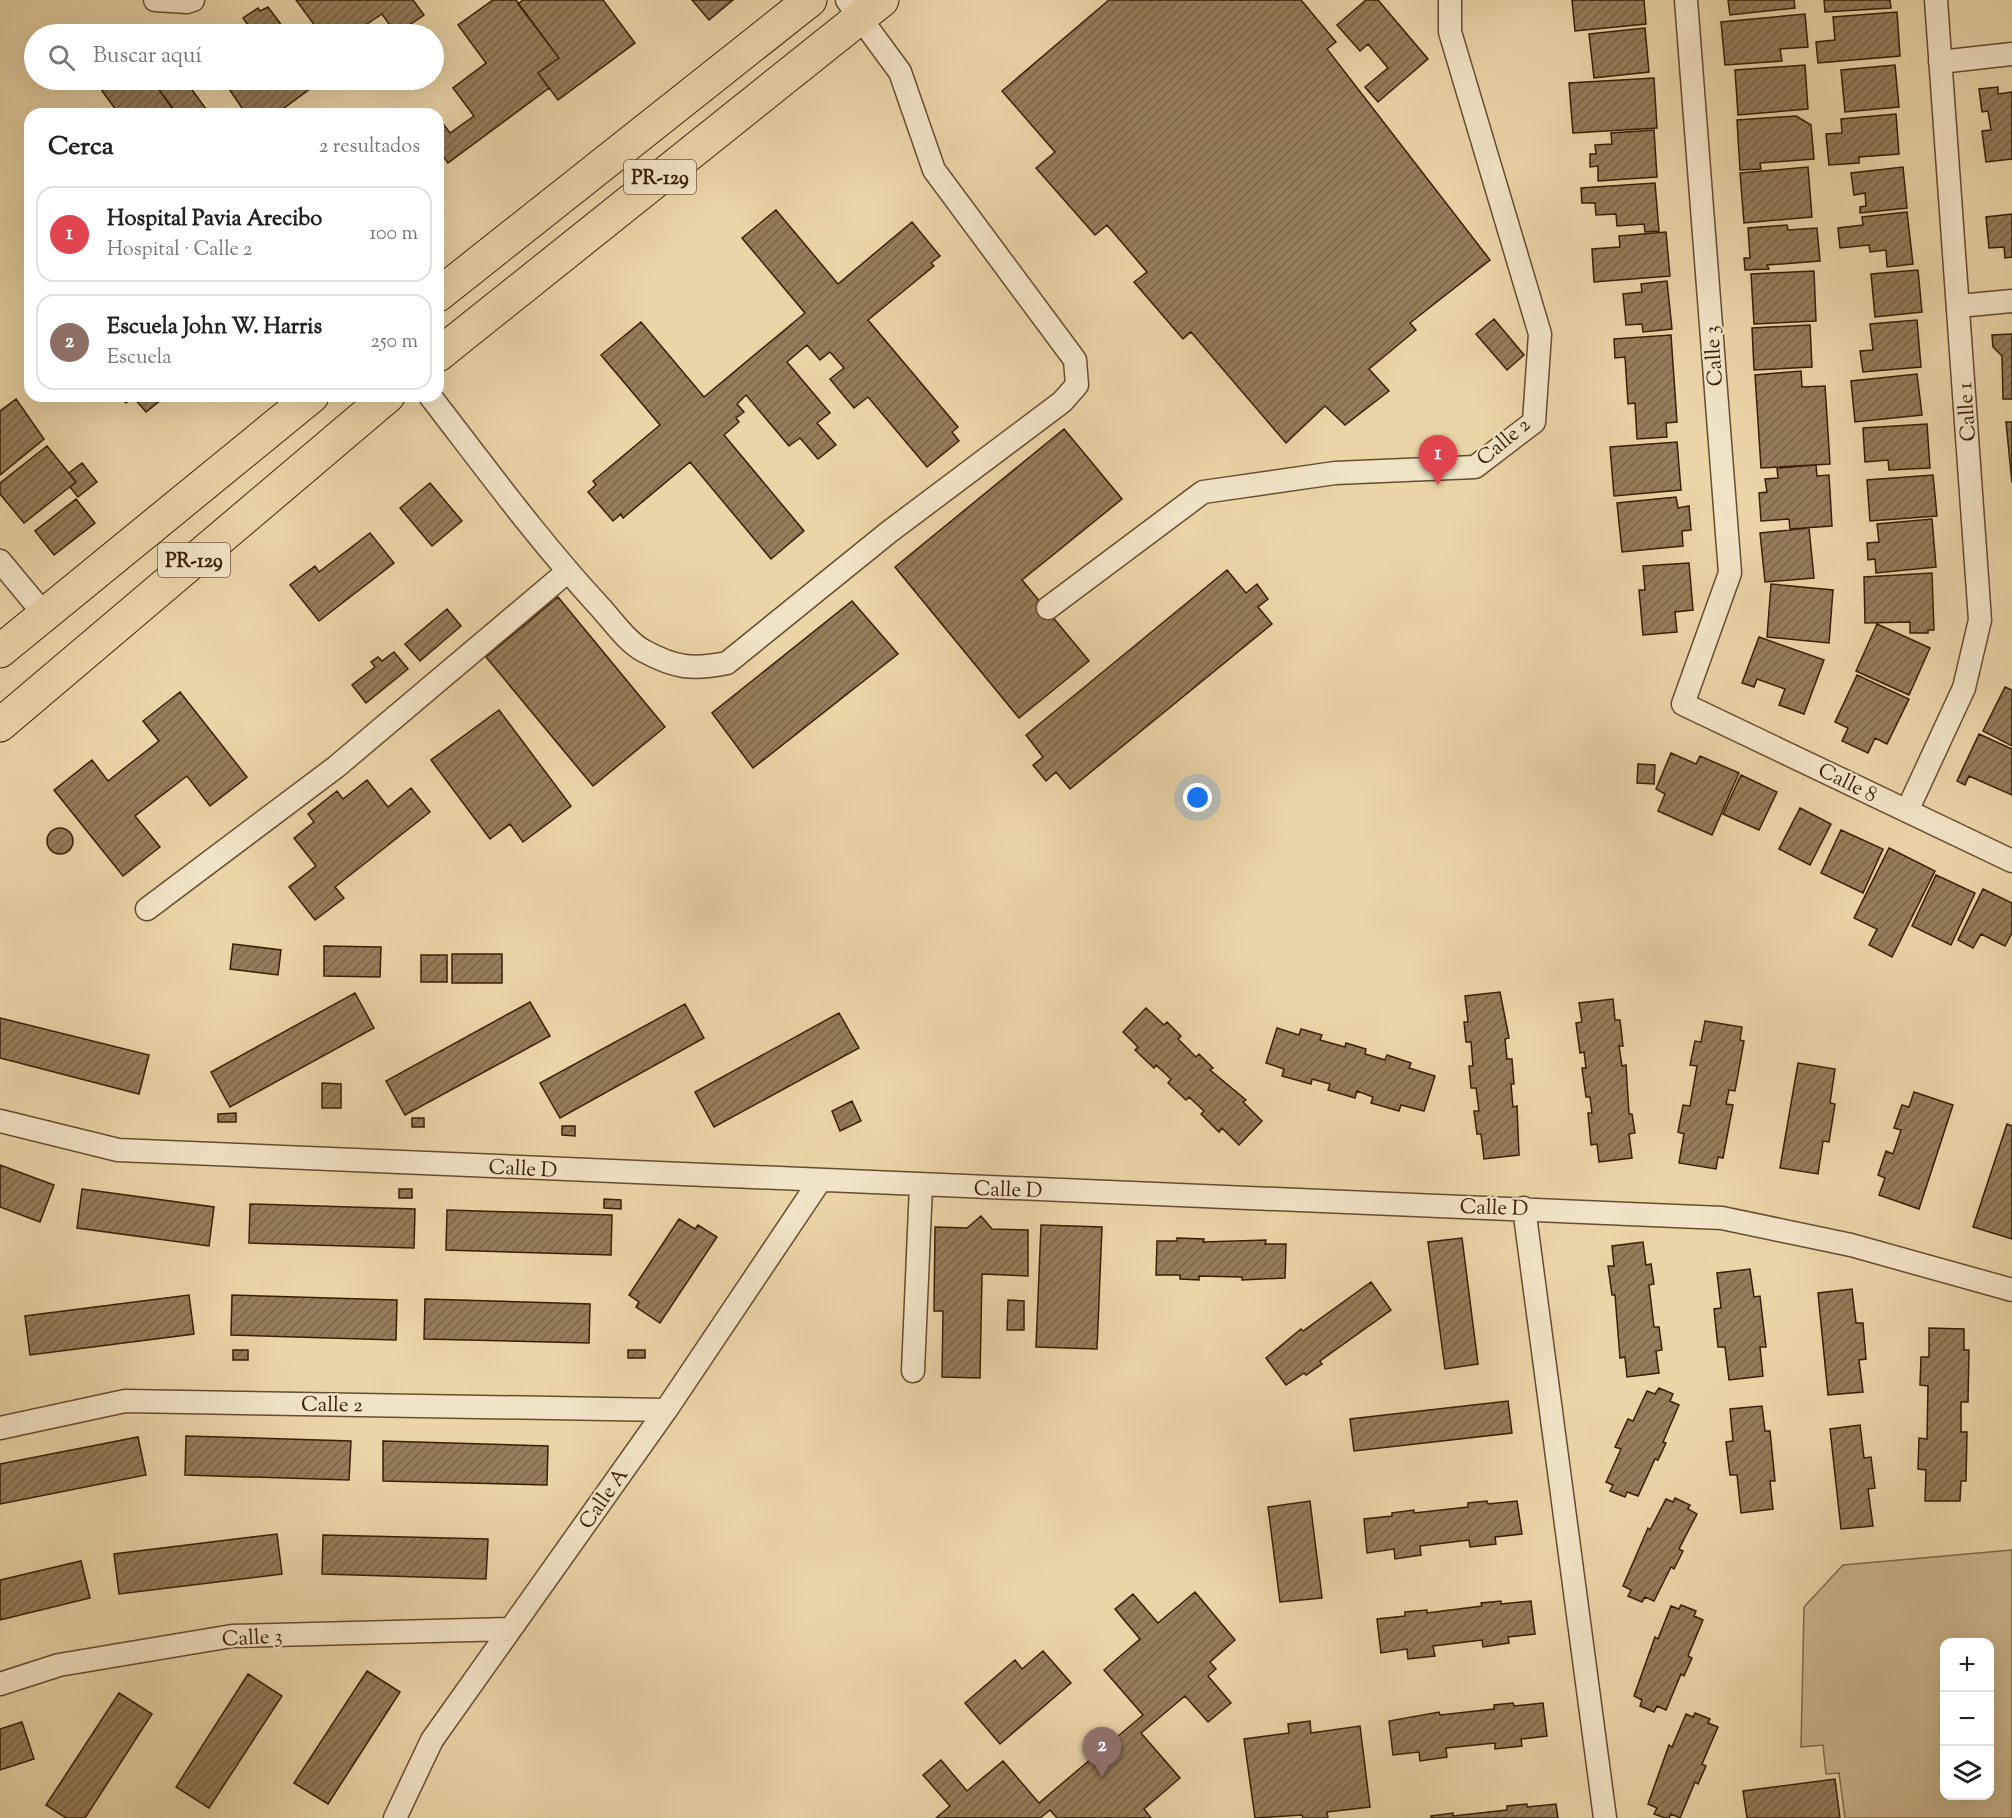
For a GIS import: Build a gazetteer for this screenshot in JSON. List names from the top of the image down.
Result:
{
  "streets": {
    "main road": ["PR-129"],
    "street": [
      "Calle 3",
      "Calle 1",
      "Calle 2",
      "Calle 8",
      "Calle D",
      "Calle A"
    ]
  },
  "crossings": [
    ["Calle 3", "Calle 8"],
    ["Calle 3", "Calle A"],
    ["Calle 1", "Calle 8"],
    ["Calle 2", "Calle A"],
    ["Calle D", "Calle A"]
  ],
  "page": {
    "search": "Buscar aquí",
    "heading": ["Cerca", "2 resultados"],
    "list": [
      {
        "mark": "1",
        "name": "Hospital Pavia Arecibo",
        "note": "Hospital · Calle 2",
        "value": "100 m"
      },
      {
        "mark": "2",
        "name": "Escuela John W. Harris",
        "note": "Escuela",
        "value": "250 m"
      }
    ],
    "pins": ["1", "2"],
    "map_buttons": ["+", "−"]
  }
}
